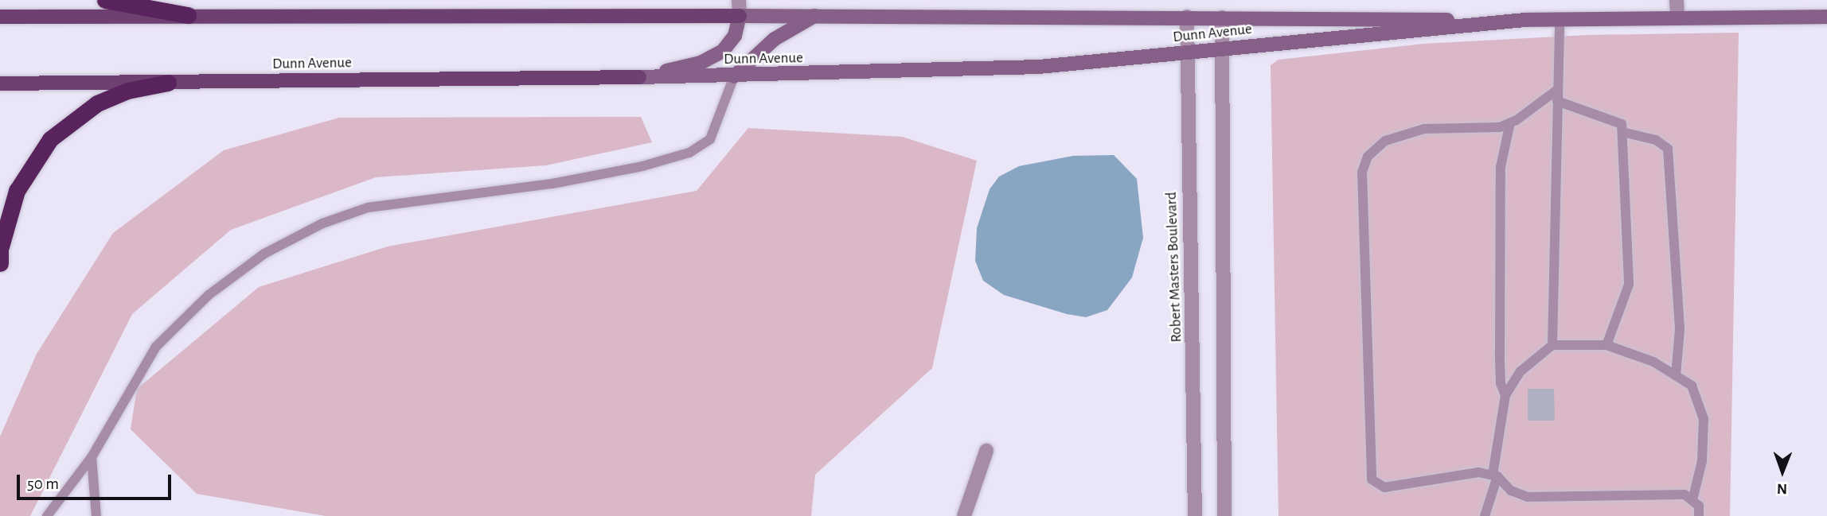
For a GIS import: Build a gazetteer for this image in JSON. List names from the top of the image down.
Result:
{
  "streets": {
    "main road": ["Dunn Avenue"],
    "street": ["Robert Masters Boulevard"]
  },
  "crossings": [
    ["Dunn Avenue", "Robert Masters Boulevard"]
  ],
  "scale_bar": "50 m",
  "north": "bottom"
}
